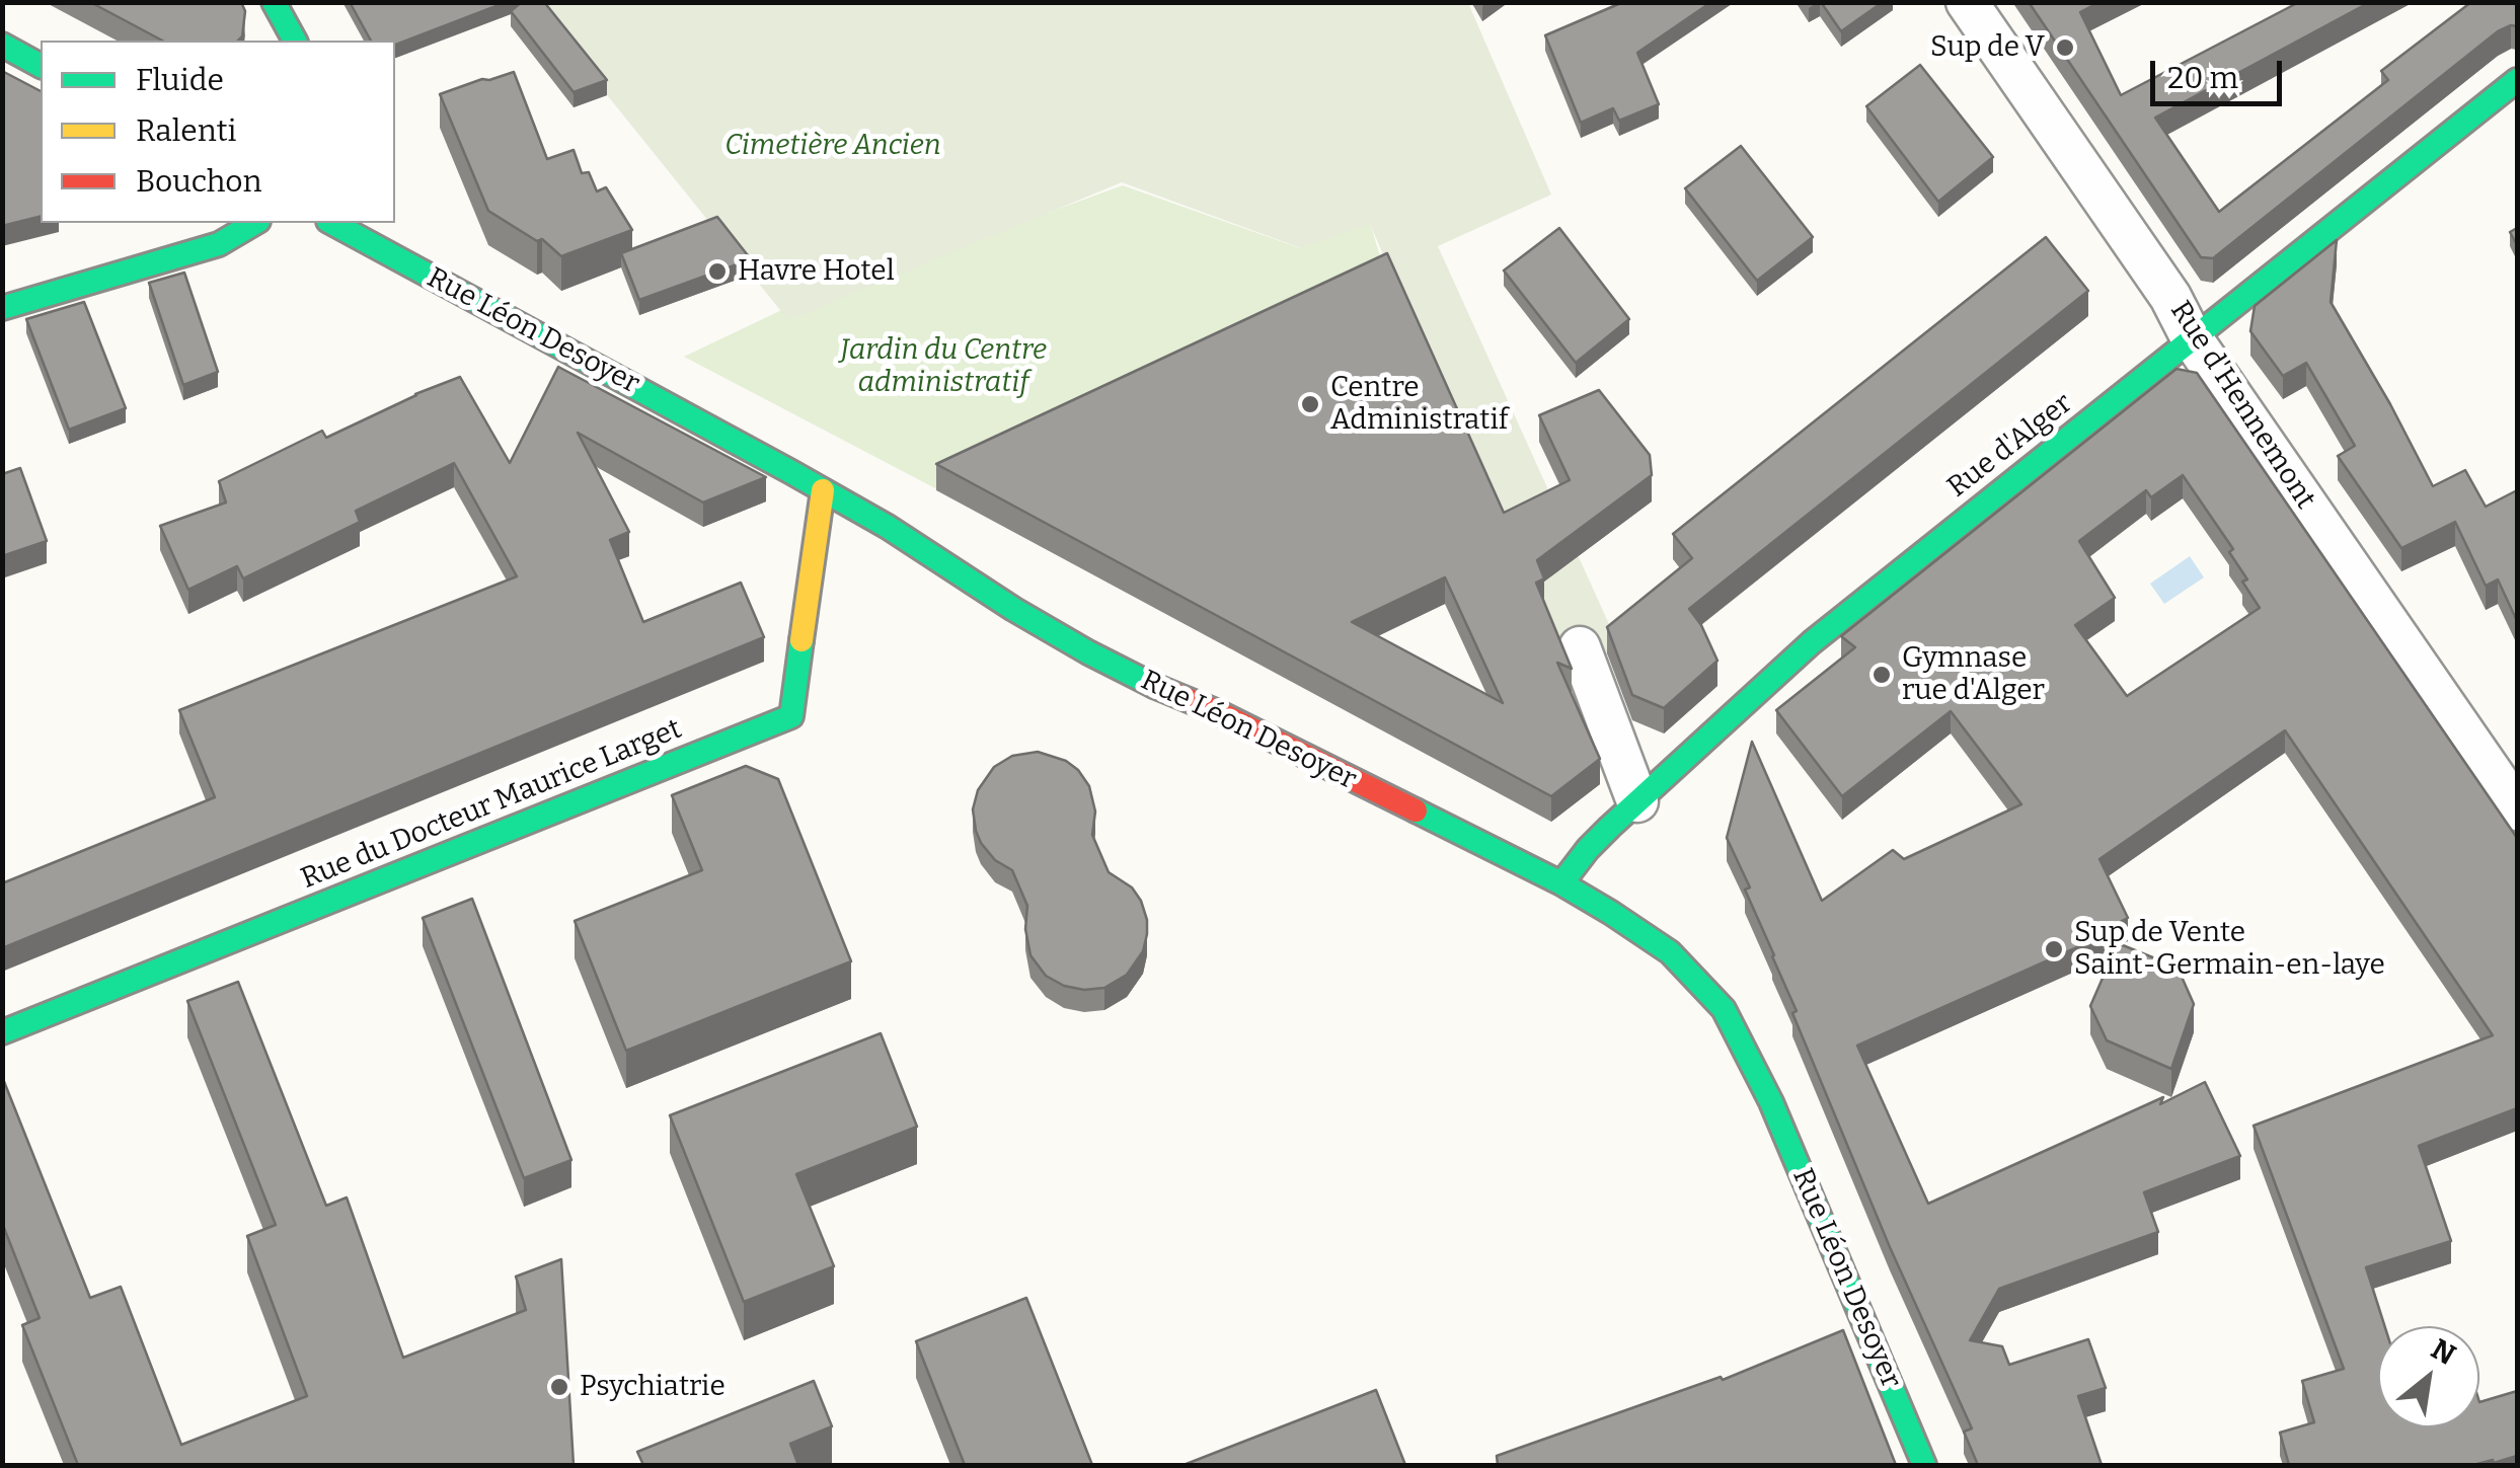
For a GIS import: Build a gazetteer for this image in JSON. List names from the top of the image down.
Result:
{
  "streets": {
    "street": [
      "Rue Léon Desoyer",
      "Rue d'Hennemont",
      "Rue d'Alger",
      "Rue du Docteur Maurice Larget"
    ]
  },
  "crossings": [
    ["Rue Léon Desoyer", "Rue d'Alger"],
    ["Rue Léon Desoyer", "Rue du Docteur Maurice Larget"],
    ["Rue d'Hennemont", "Rue d'Alger"]
  ],
  "parks": ["Cimetière Ancien", "Jardin du Centre administratif"],
  "places": [
    "Sup de V",
    "Havre Hotel",
    "Centre Administratif",
    "Gymnase rue d'Alger",
    "Sup de Vente Saint-Germain-en-laye",
    "Psychiatrie"
  ],
  "legend": ["Fluide", "Ralenti", "Bouchon"],
  "scale_bar": "20 m",
  "north": "top right"
}
